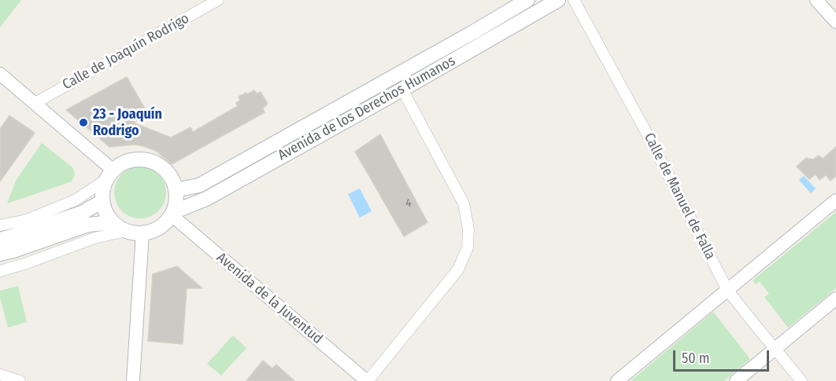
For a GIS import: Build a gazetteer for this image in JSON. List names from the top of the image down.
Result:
{
  "streets": {
    "main road": ["Avenida de los Derechos Humanos"],
    "street": ["Calle de Joaquín Rodrigo", "Calle de Manuel de Falla", "Avenida de la Juventud"]
  },
  "crossings": [
    ["Avenida de los Derechos Humanos", "Avenida de la Juventud"]
  ],
  "places": ["23 - Joaquín Rodrigo"],
  "house_numbers": ["4"],
  "scale_bar": "50 m"
}
